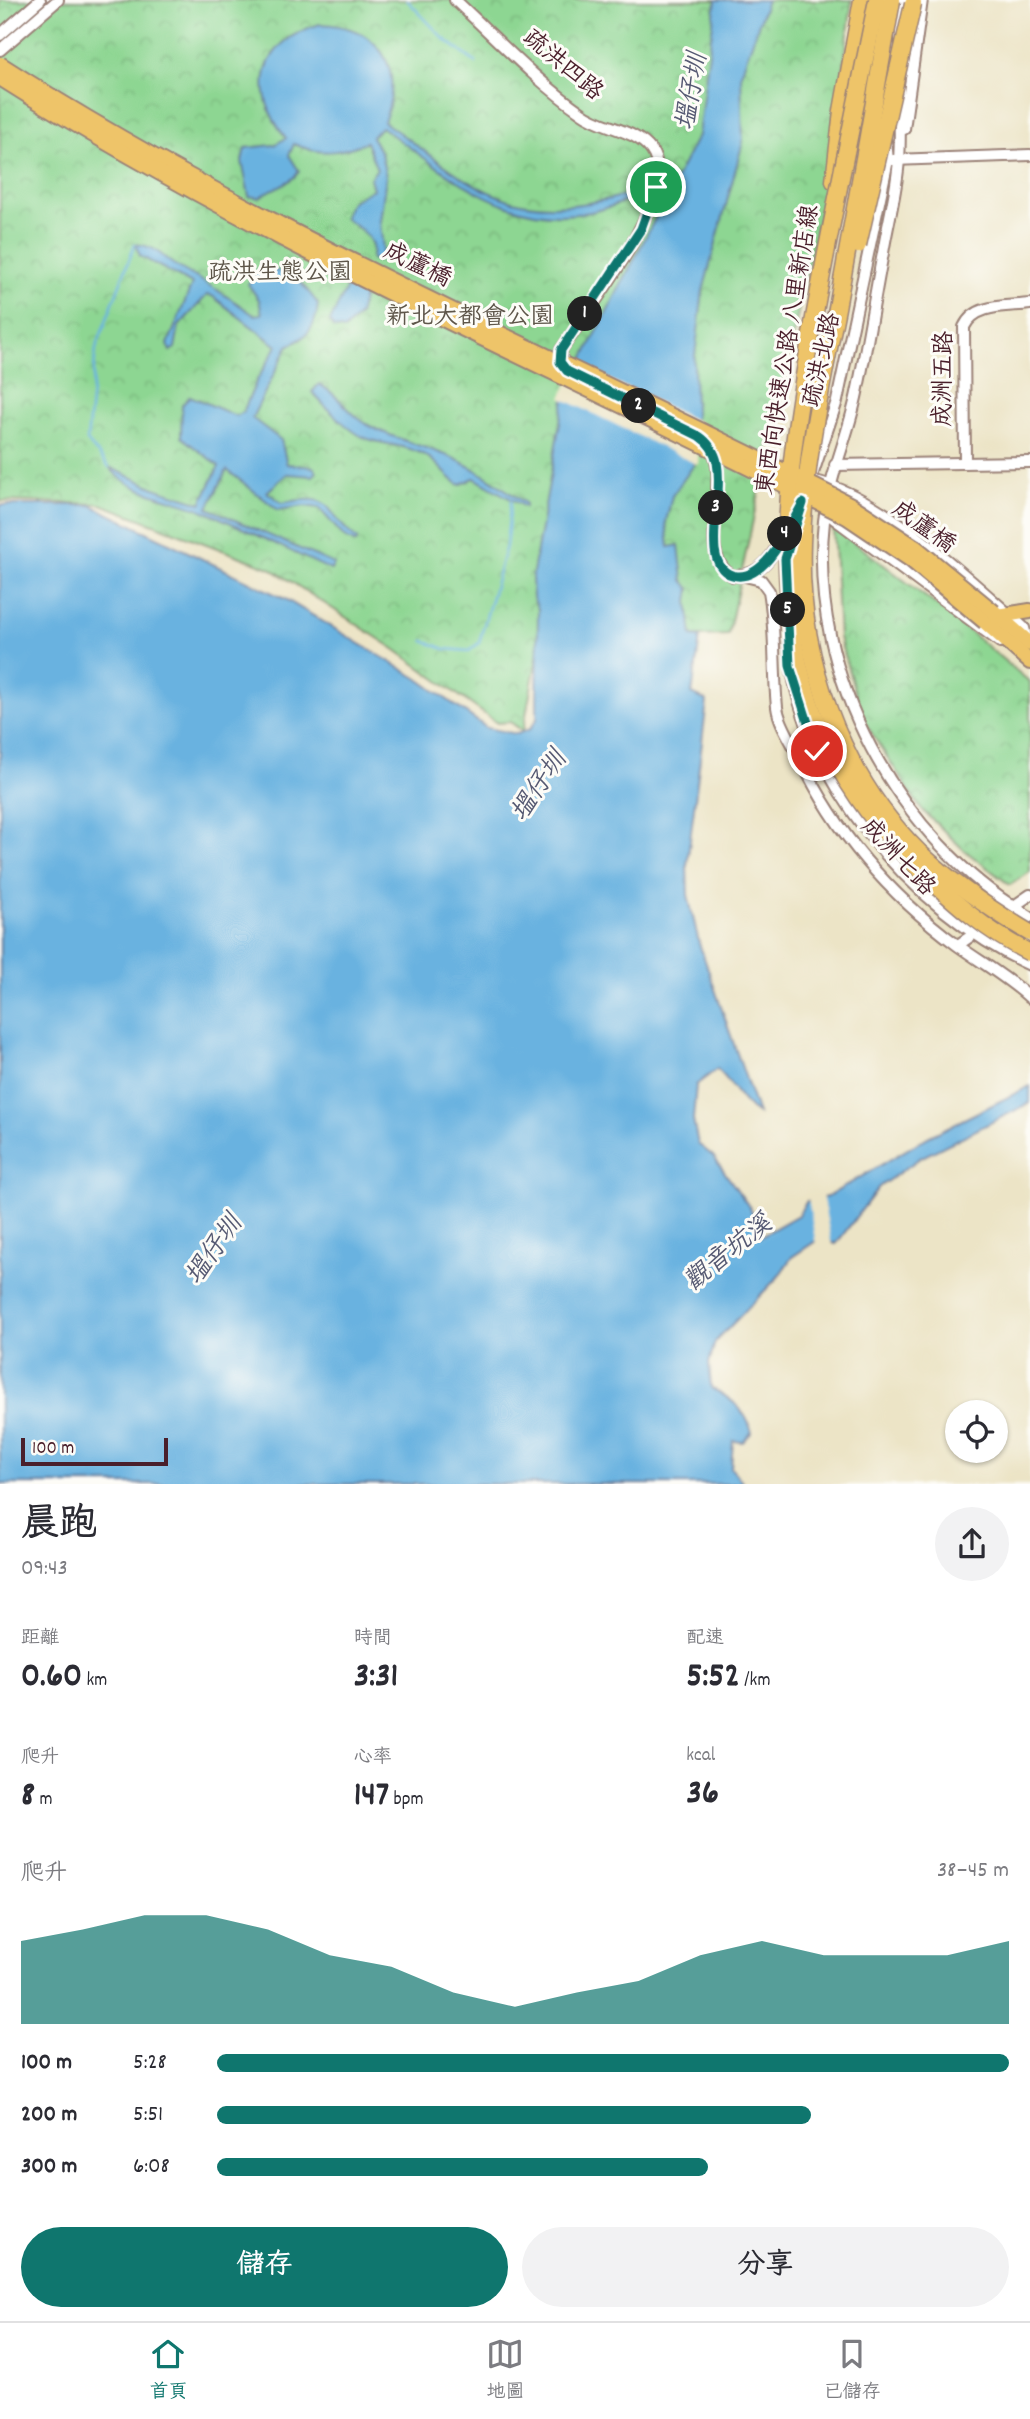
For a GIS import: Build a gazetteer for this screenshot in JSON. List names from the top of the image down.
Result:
{
  "streets": {
    "highway": ["東西向快速公路 八里新店線"],
    "main road": ["成蘆橋"],
    "street": [
      "疏洪四路",
      "疏洪北路",
      "成洲五路",
      "成洲七路"
    ]
  },
  "crossings": [
    ["疏洪四路", "成洲七路"],
    ["東西向快速公路 八里新店線", "疏洪北路"]
  ],
  "water": ["塭仔圳", "觀音坑溪"],
  "parks": ["疏洪生態公園", "新北大都會公園"],
  "scale_bar": "100 m",
  "page": {
    "pins": [
      "1",
      "2",
      "3",
      "4",
      "5"
    ],
    "scale": "100 m",
    "heading": ["晨跑", "09:43"],
    "stats": [
      ["距離", "0.60 km"],
      ["時間", "3:31"],
      ["配速", "5:52 /km"],
      ["爬升", "8 m"],
      ["心率", "147 bpm"],
      ["kcal", "36"]
    ],
    "chart": ["爬升", "38–45 m"],
    "list": [
      {
        "name": "100 m",
        "note": "5:28"
      },
      {
        "name": "200 m",
        "note": "5:51"
      },
      {
        "name": "300 m",
        "note": "6:08"
      }
    ],
    "buttons": ["儲存", "分享"],
    "tabs": ["首頁", "地圖", "已儲存"]
  }
}
